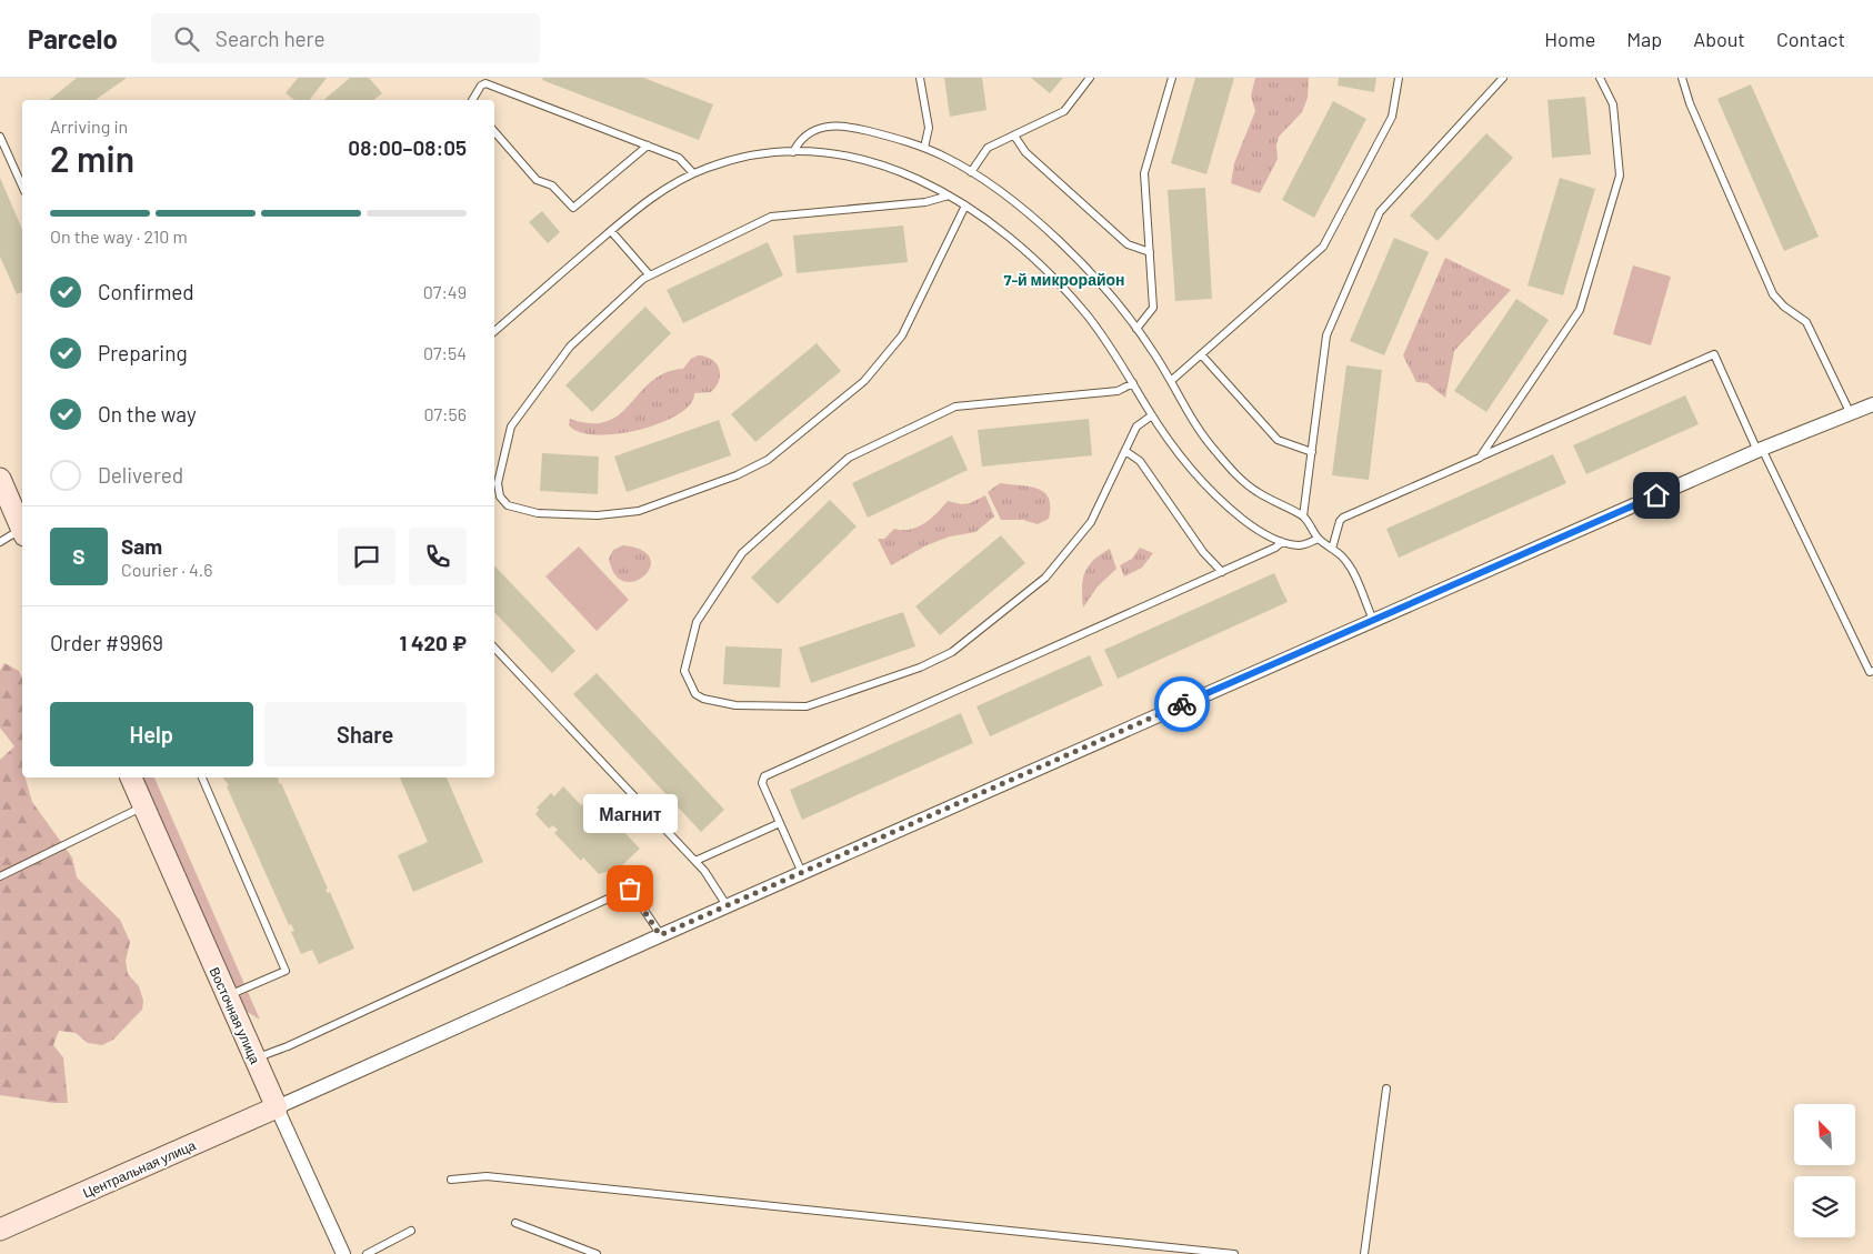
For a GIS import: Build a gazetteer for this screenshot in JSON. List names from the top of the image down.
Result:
{
  "streets": {
    "main road": ["Восточная улица", "Центральная улица"]
  },
  "crossings": [
    ["Восточная улица", "Центральная улица"]
  ],
  "districts": ["7-й микрорайон"],
  "places": ["Магнит"],
  "north": "top left",
  "page": {
    "header": "Parcelo",
    "search": "Search here",
    "nav": [
      "Home",
      "Map",
      "About",
      "Contact"
    ],
    "heading": ["2 min", "Arriving in", "08:00–08:05"],
    "panel": [
      "Sam",
      "Courier · 4.6",
      "Order #9969",
      "1 420 ₽"
    ],
    "bar": "On the way · 210 m",
    "list": [
      ["Confirmed", "07:49"],
      ["Preparing", "07:54"],
      ["On the way", "07:56"],
      "Delivered"
    ],
    "round": "S",
    "buttons": ["Help", "Share"],
    "bubble": "Магнит"
  }
}
